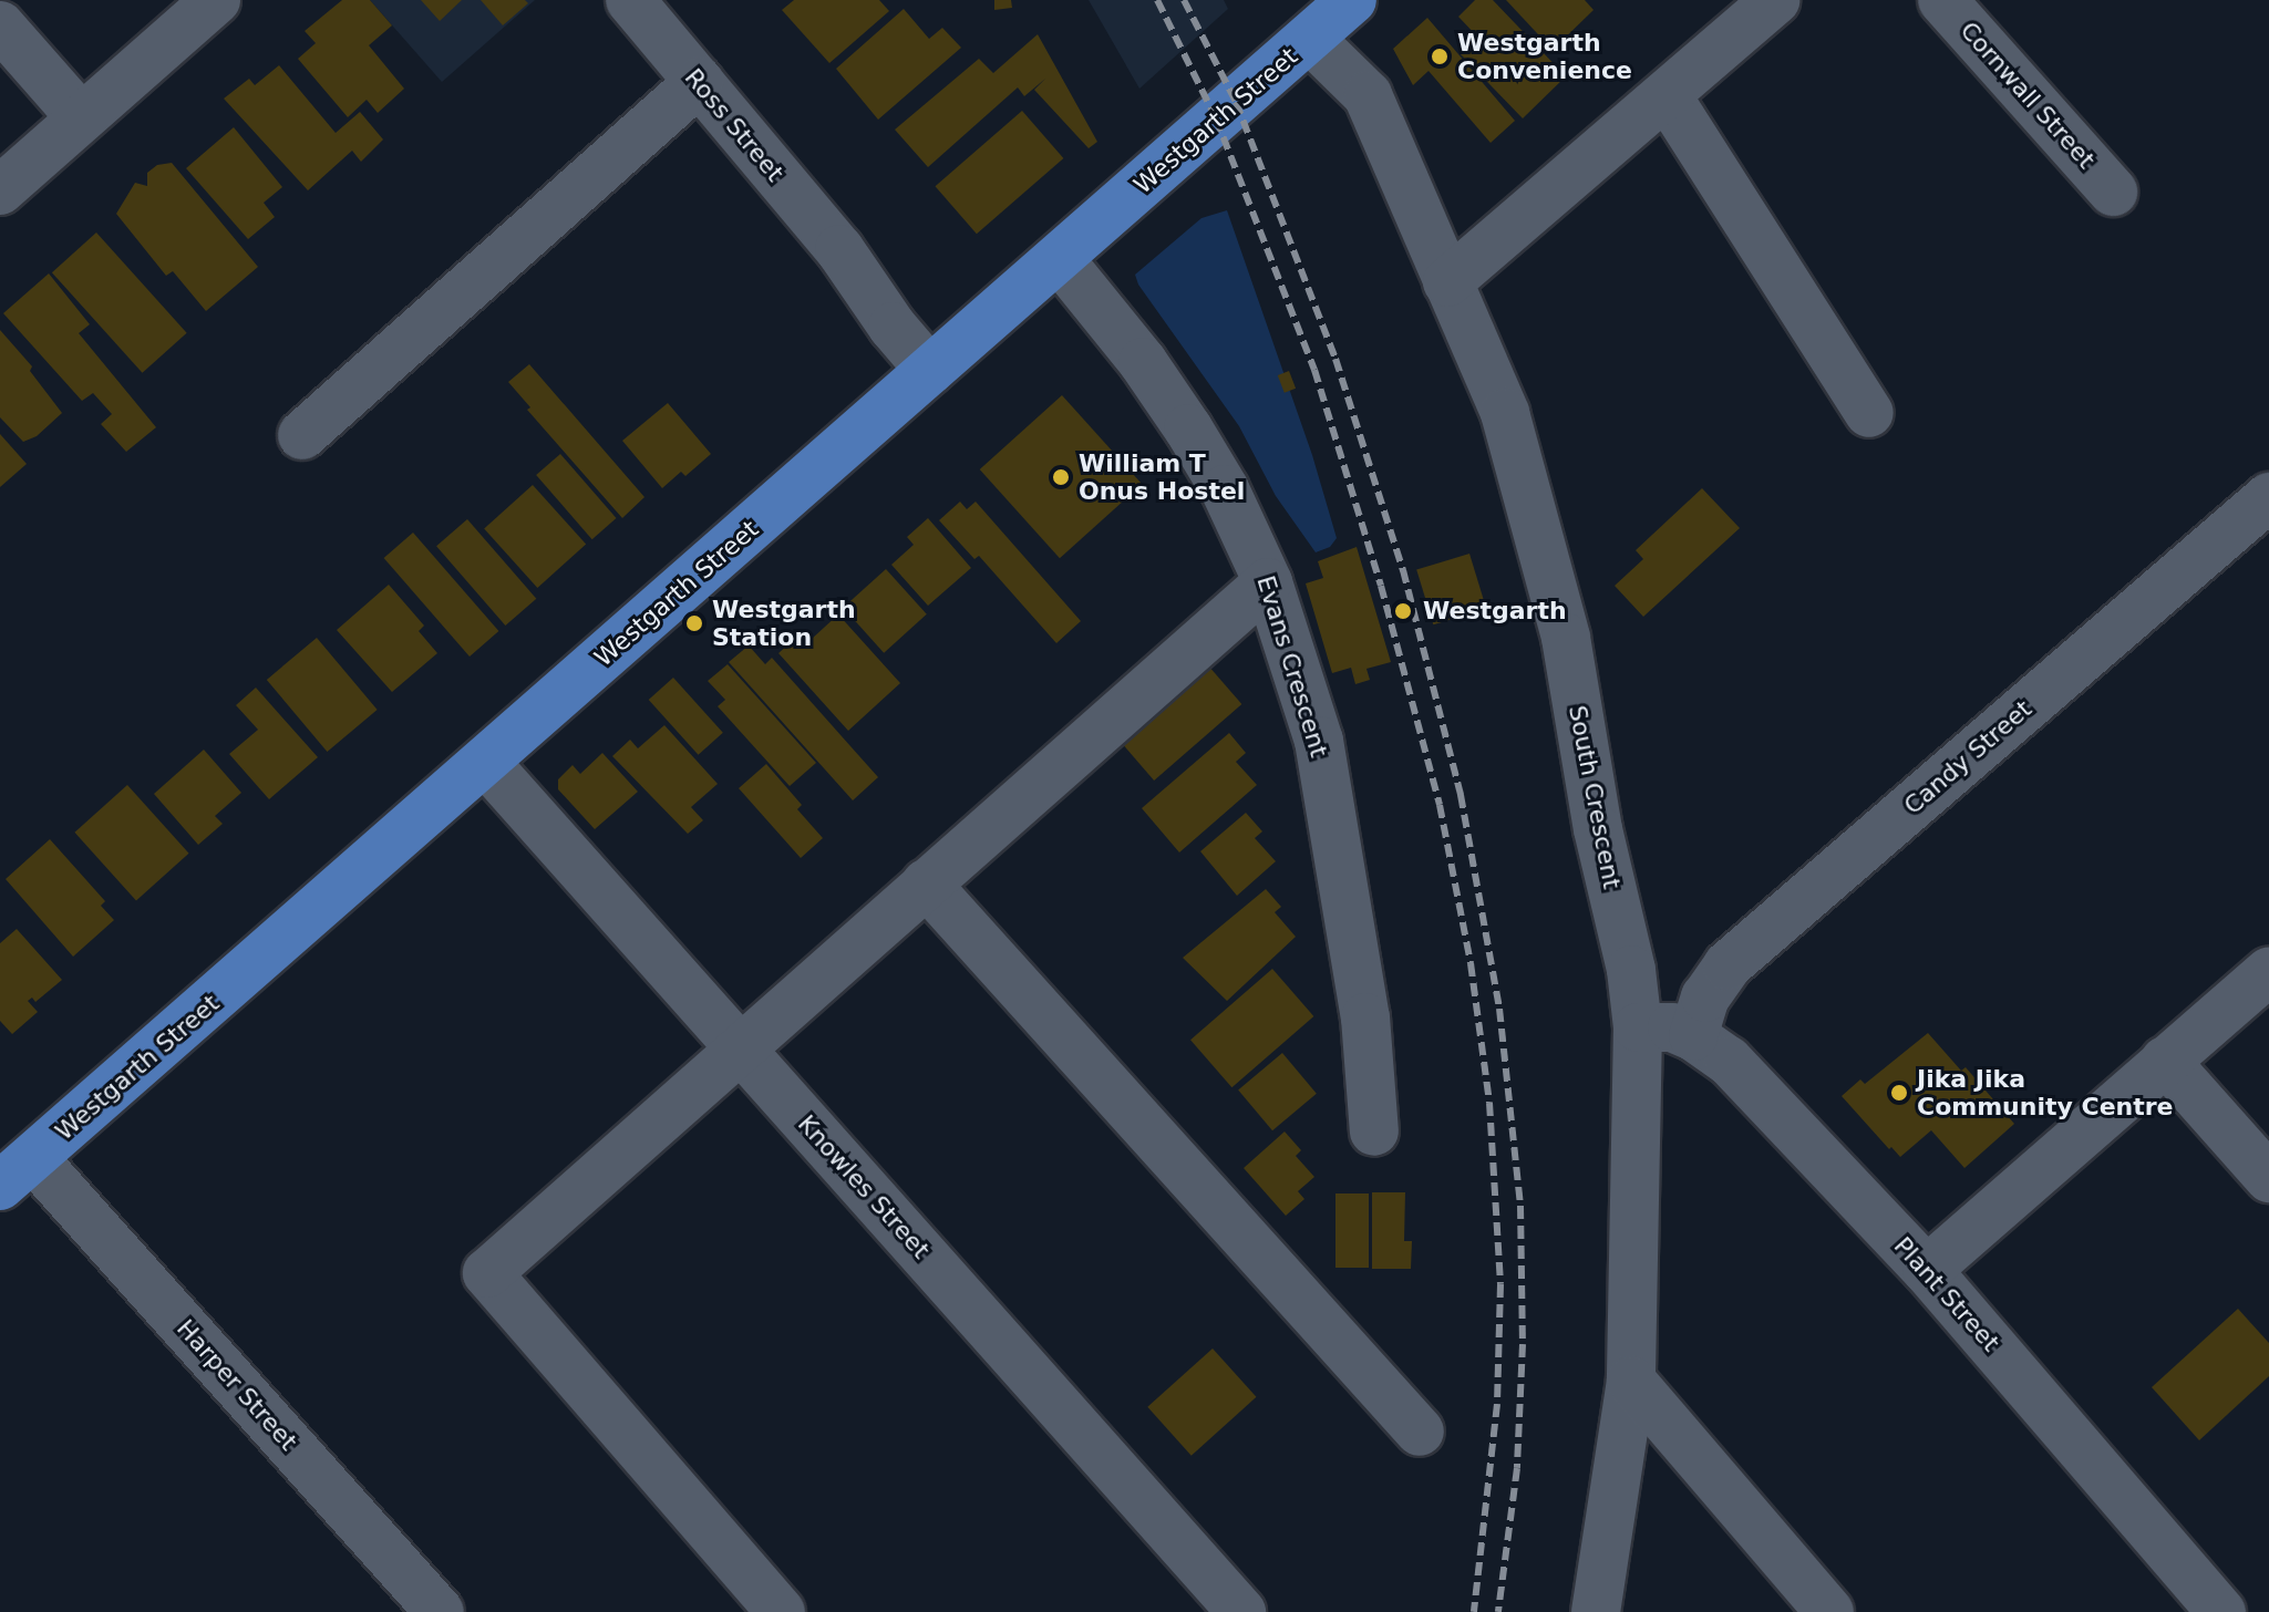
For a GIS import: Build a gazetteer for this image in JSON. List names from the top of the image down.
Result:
{
  "streets": {
    "main road": ["Westgarth Street"],
    "street": [
      "Cornwall Street",
      "Ross Street",
      "Evans Crescent",
      "Candy Street",
      "South Crescent",
      "Knowles Street",
      "Plant Street",
      "Harper Street"
    ]
  },
  "crossings": [
    ["Westgarth Street", "Ross Street"],
    ["Westgarth Street", "Evans Crescent"],
    ["Westgarth Street", "South Crescent"],
    ["Westgarth Street", "Knowles Street"],
    ["Westgarth Street", "Harper Street"],
    ["Candy Street", "Plant Street"],
    ["South Crescent", "Plant Street"]
  ],
  "places": [
    "Westgarth Convenience",
    "William T Onus Hostel",
    "Westgarth",
    "Westgarth Station",
    "Jika Jika Community Centre"
  ]
}
